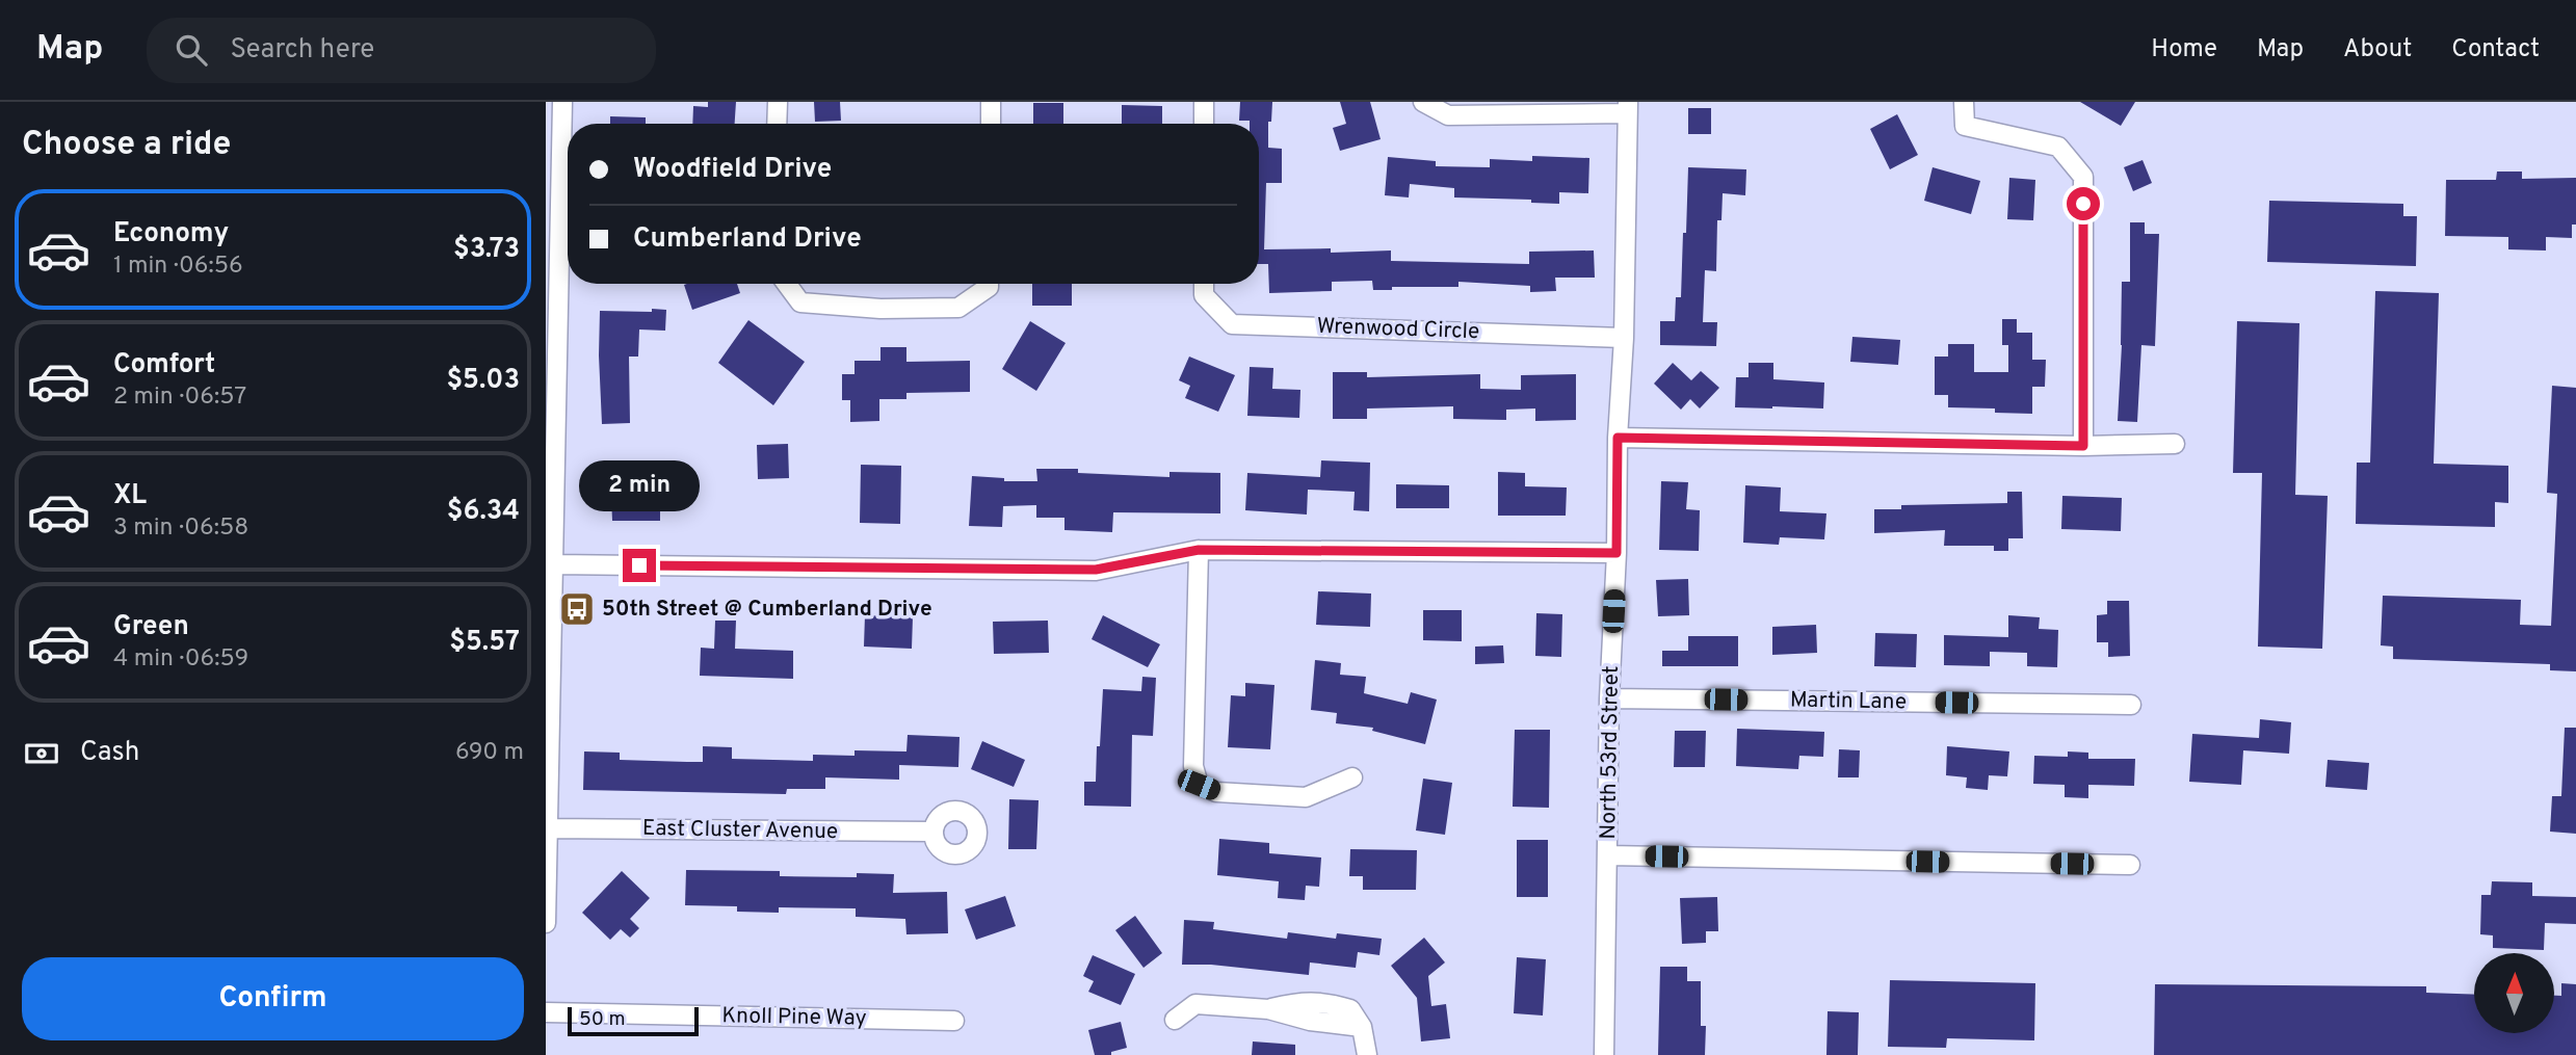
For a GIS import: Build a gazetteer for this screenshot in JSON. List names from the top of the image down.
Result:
{
  "streets": {
    "street": [
      "Wrenwood Circle",
      "Martin Lane",
      "North 53rd Street",
      "East Cluster Avenue",
      "Knoll Pine Way"
    ]
  },
  "crossings": [
    ["Wrenwood Circle", "North 53rd Street"],
    ["Martin Lane", "North 53rd Street"]
  ],
  "places": {
    "bus stop": ["50th Street @ Cumberland Drive"]
  },
  "scale_bar": "50 m",
  "north": "top",
  "page": {
    "header": "Map",
    "search": "Search here",
    "nav": [
      "Home",
      "Map",
      "About",
      "Contact"
    ],
    "heading": "Choose a ride",
    "banner": ["Woodfield Drive", "Cumberland Drive"],
    "list": [
      {
        "name": "Economy",
        "note": "1 min · 06:56",
        "value": "$3.73"
      },
      {
        "name": "Comfort",
        "note": "2 min · 06:57",
        "value": "$5.03"
      },
      {
        "name": "XL",
        "note": "3 min · 06:58",
        "value": "$6.34"
      },
      {
        "name": "Green",
        "note": "4 min · 06:59",
        "value": "$5.57"
      }
    ],
    "bubble": "2 min",
    "pay": ["Cash", "690 m"],
    "buttons": "Confirm",
    "scale": "50 m"
  }
}
